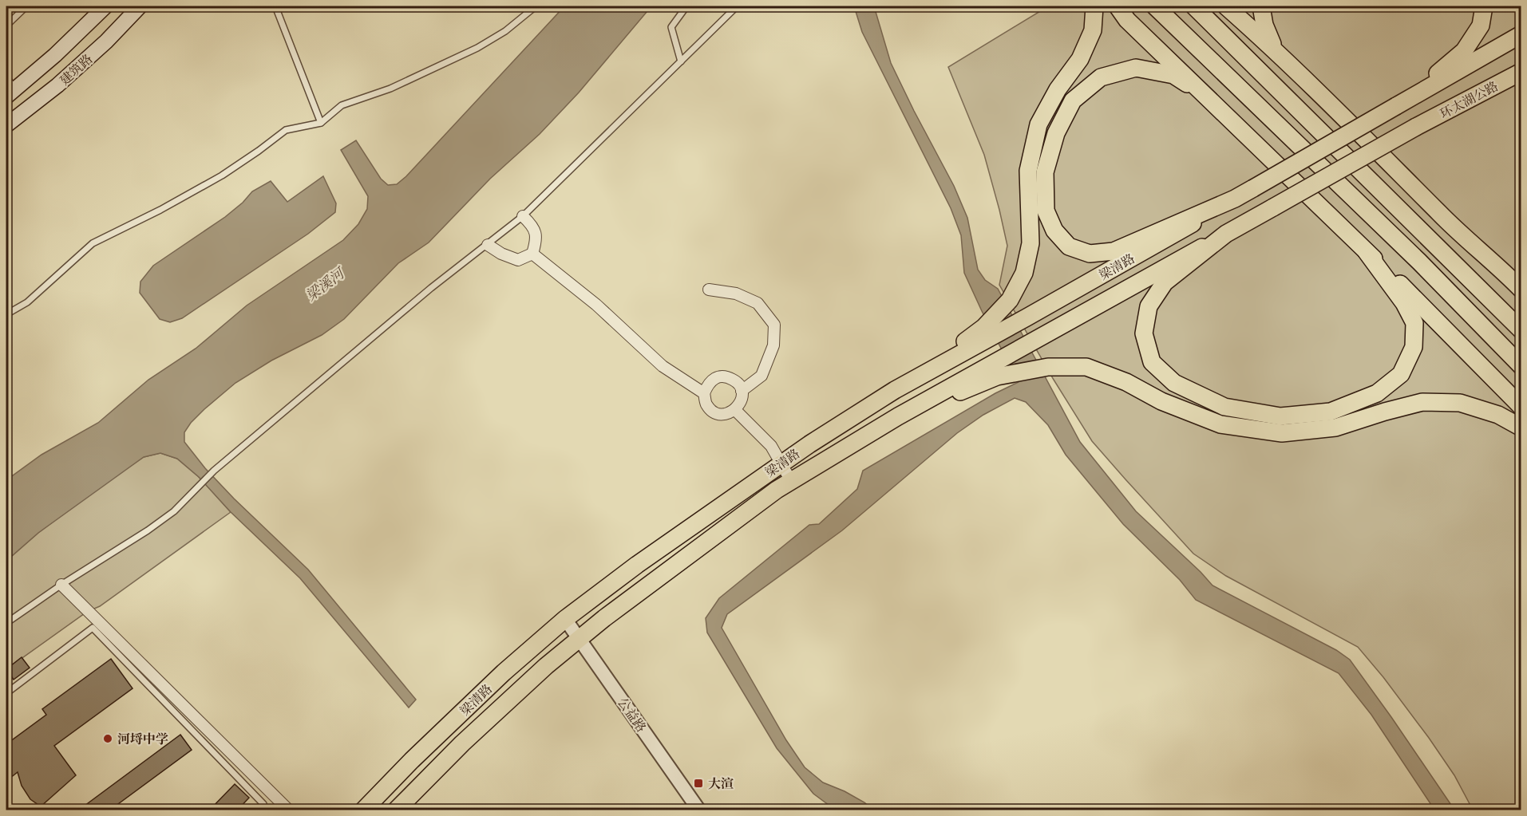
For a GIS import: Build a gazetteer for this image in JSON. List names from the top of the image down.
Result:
{
  "streets": {
    "main road": ["建筑路", "环太湖公路", "梁清路"],
    "street": ["公益路"]
  },
  "crossings": [
    ["环太湖公路", "梁清路"],
    ["梁清路", "公益路"]
  ],
  "water": ["梁溪河"],
  "places": {
    "other": ["河埒中学"],
    "transit": ["大渲"]
  }
}
